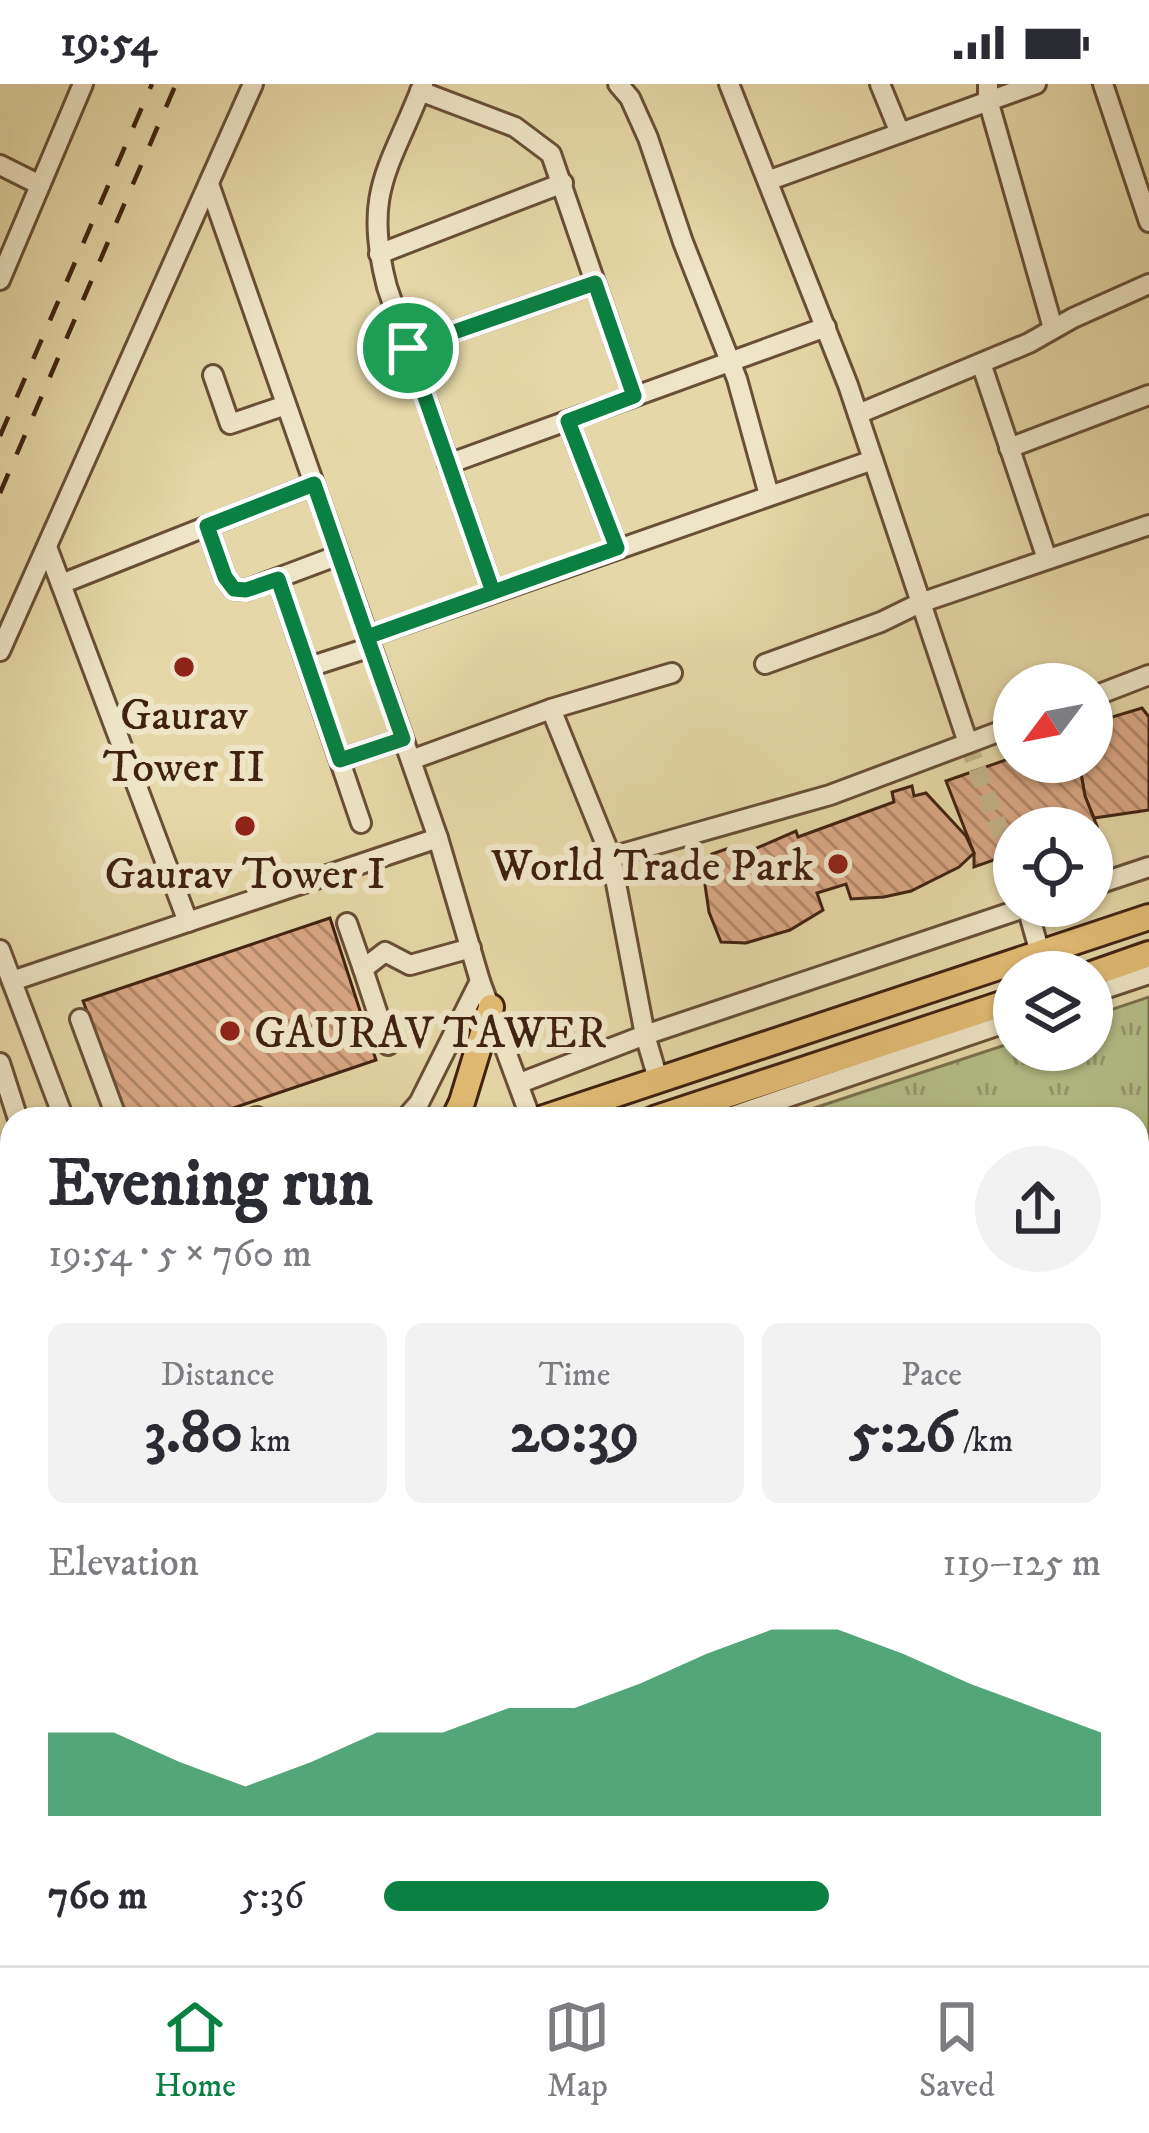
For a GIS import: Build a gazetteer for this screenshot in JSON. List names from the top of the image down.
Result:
{
  "places": [
    "Gaurav Tower II",
    "Gaurav Tower I",
    "World Trade Park",
    "GAURAV TAWER"
  ],
  "north": "bottom left",
  "page": {
    "status": "19:54",
    "heading": ["Evening run", "19:54 · 5 × 760 m"],
    "stats": [
      ["Distance", "3.80 km"],
      ["Time", "20:39"],
      ["Pace", "5:26 /km"]
    ],
    "chart": ["Elevation", "119–125 m"],
    "list": [
      {
        "name": "760 m",
        "note": "5:36"
      }
    ],
    "tabs": ["Home", "Map", "Saved"]
  }
}
